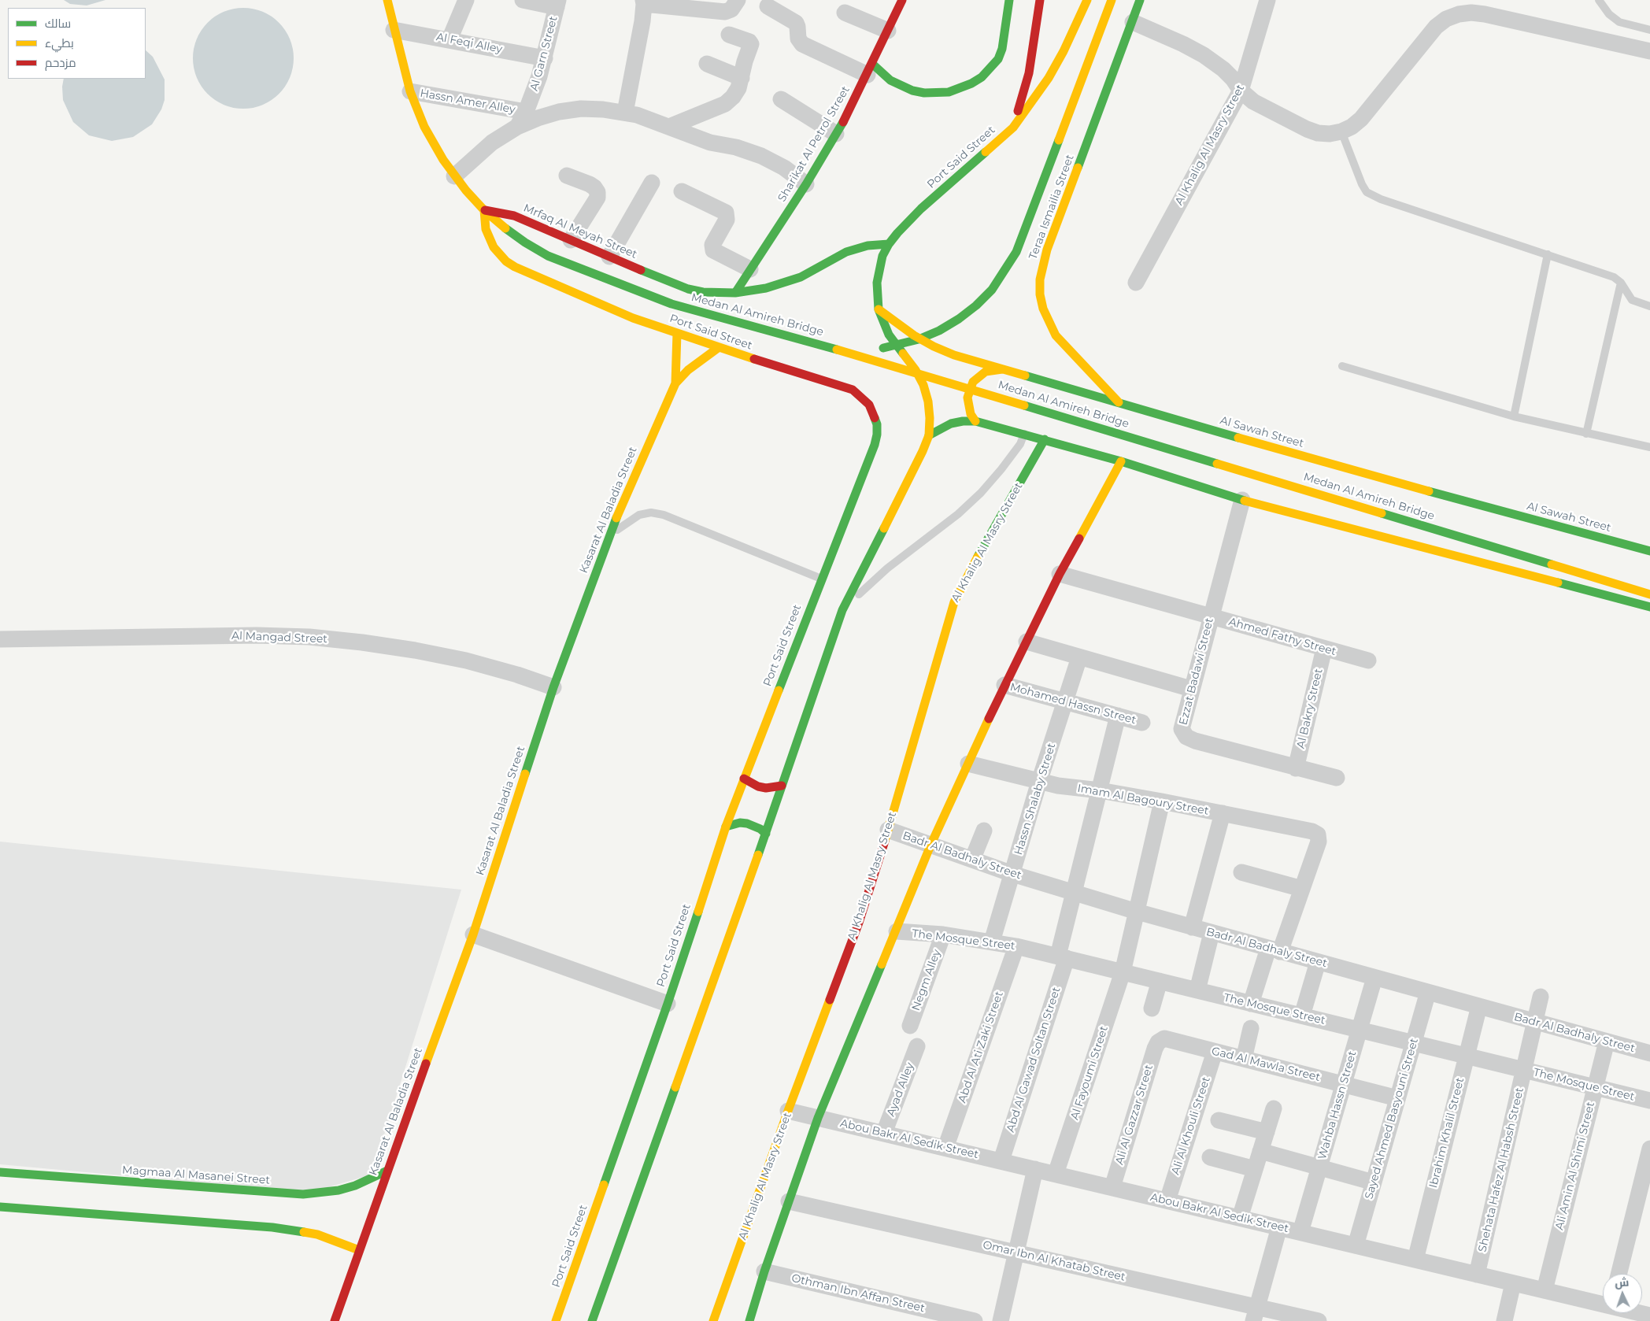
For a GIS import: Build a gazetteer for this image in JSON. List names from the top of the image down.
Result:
{
  "streets": {
    "main road": [
      "Sharikat Al Petrol Street",
      "Al Khalig Al Masry Street",
      "Port Said Street",
      "Teraa Ismailia Street",
      "Mrfaq Al Meyah Street",
      "Medan Al Amireh Bridge",
      "Al Sawah Street",
      "Kasarat Al Baladia Street",
      "Magmaa Al Masanei Street"
    ],
    "street": [
      "Al Feqi Alley",
      "Al Garn Street",
      "Hassn Amer Alley",
      "Ahmed Fathy Street",
      "Al Mangad Street",
      "Ezzat Badawi Street",
      "Mohamed Hassn Street",
      "Al Bakry Street",
      "Hassn Shalaby Street",
      "Imam Al Bagoury Street",
      "Badr Al Badhaly Street",
      "The Mosque Street",
      "Negm Alley",
      "Abd Al Ati Zaki Street",
      "Abd Al Gawad Soltan Street",
      "Gad Al Mawla Street",
      "Al Fayoumi Street",
      "Ayad Alley",
      "Wahba Hassn Street",
      "Ali Al Gazzar Street",
      "Sayed Ahmed Basyouni Street",
      "Ali Al Khouli Street",
      "Ibrahim Khalil Street",
      "Abou Bakr Al Sedik Street",
      "Ali Amin Al Shimi Street",
      "Shehata Hafez Al Habsh Street",
      "Omar Ibn Al Khatab Street",
      "Othman Ibn Affan Street"
    ]
  },
  "crossings": [
    ["Al Feqi Alley", "Al Garn Street"],
    ["Al Garn Street", "Hassn Amer Alley"],
    ["Sharikat Al Petrol Street", "Mrfaq Al Meyah Street"],
    ["Al Khalig Al Masry Street", "Badr Al Badhaly Street"],
    ["Al Khalig Al Masry Street", "Abou Bakr Al Sedik Street"],
    ["Port Said Street", "Mrfaq Al Meyah Street"],
    ["Port Said Street", "Medan Al Amireh Bridge"],
    ["Port Said Street", "Al Sawah Street"],
    ["Port Said Street", "Kasarat Al Baladia Street"],
    ["Teraa Ismailia Street", "Al Sawah Street"],
    ["Mrfaq Al Meyah Street", "Medan Al Amireh Bridge"],
    ["Kasarat Al Baladia Street", "Al Mangad Street"],
    ["Kasarat Al Baladia Street", "Magmaa Al Masanei Street"],
    ["Ahmed Fathy Street", "Ezzat Badawi Street"],
    ["Ahmed Fathy Street", "Al Bakry Street"],
    ["Ezzat Badawi Street", "Al Bakry Street"],
    ["Mohamed Hassn Street", "Hassn Shalaby Street"],
    ["Mohamed Hassn Street", "Abd Al Gawad Soltan Street"],
    ["Hassn Shalaby Street", "Imam Al Bagoury Street"],
    ["Hassn Shalaby Street", "Badr Al Badhaly Street"],
    ["Hassn Shalaby Street", "The Mosque Street"],
    ["Imam Al Bagoury Street", "Abd Al Gawad Soltan Street"],
    ["Imam Al Bagoury Street", "Al Fayoumi Street"],
    ["Badr Al Badhaly Street", "Abd Al Gawad Soltan Street"],
    ["Badr Al Badhaly Street", "Al Fayoumi Street"],
    ["Badr Al Badhaly Street", "Wahba Hassn Street"],
    ["Badr Al Badhaly Street", "Sayed Ahmed Basyouni Street"],
    ["Badr Al Badhaly Street", "Ibrahim Khalil Street"],
    ["Badr Al Badhaly Street", "Ali Amin Al Shimi Street"],
    ["Badr Al Badhaly Street", "Shehata Hafez Al Habsh Street"],
    ["The Mosque Street", "Negm Alley"],
    ["The Mosque Street", "Abd Al Ati Zaki Street"],
    ["The Mosque Street", "Abd Al Gawad Soltan Street"],
    ["The Mosque Street", "Al Fayoumi Street"],
    ["The Mosque Street", "Wahba Hassn Street"],
    ["The Mosque Street", "Sayed Ahmed Basyouni Street"],
    ["The Mosque Street", "Ibrahim Khalil Street"],
    ["The Mosque Street", "Ali Amin Al Shimi Street"],
    ["The Mosque Street", "Shehata Hafez Al Habsh Street"],
    ["Abd Al Ati Zaki Street", "Abou Bakr Al Sedik Street"],
    ["Abd Al Gawad Soltan Street", "Abou Bakr Al Sedik Street"],
    ["Gad Al Mawla Street", "Wahba Hassn Street"],
    ["Gad Al Mawla Street", "Ali Al Gazzar Street"],
    ["Gad Al Mawla Street", "Sayed Ahmed Basyouni Street"],
    ["Gad Al Mawla Street", "Ali Al Khouli Street"],
    ["Al Fayoumi Street", "Abou Bakr Al Sedik Street"],
    ["Ayad Alley", "Abou Bakr Al Sedik Street"],
    ["Wahba Hassn Street", "Abou Bakr Al Sedik Street"],
    ["Ali Al Gazzar Street", "Abou Bakr Al Sedik Street"],
    ["Sayed Ahmed Basyouni Street", "Abou Bakr Al Sedik Street"],
    ["Ali Al Khouli Street", "Abou Bakr Al Sedik Street"],
    ["Ibrahim Khalil Street", "Abou Bakr Al Sedik Street"],
    ["Abou Bakr Al Sedik Street", "Ali Amin Al Shimi Street"],
    ["Abou Bakr Al Sedik Street", "Shehata Hafez Al Habsh Street"]
  ],
  "legend": ["سالك", "بطيء", "مزدحم"],
  "north": "top"
}
